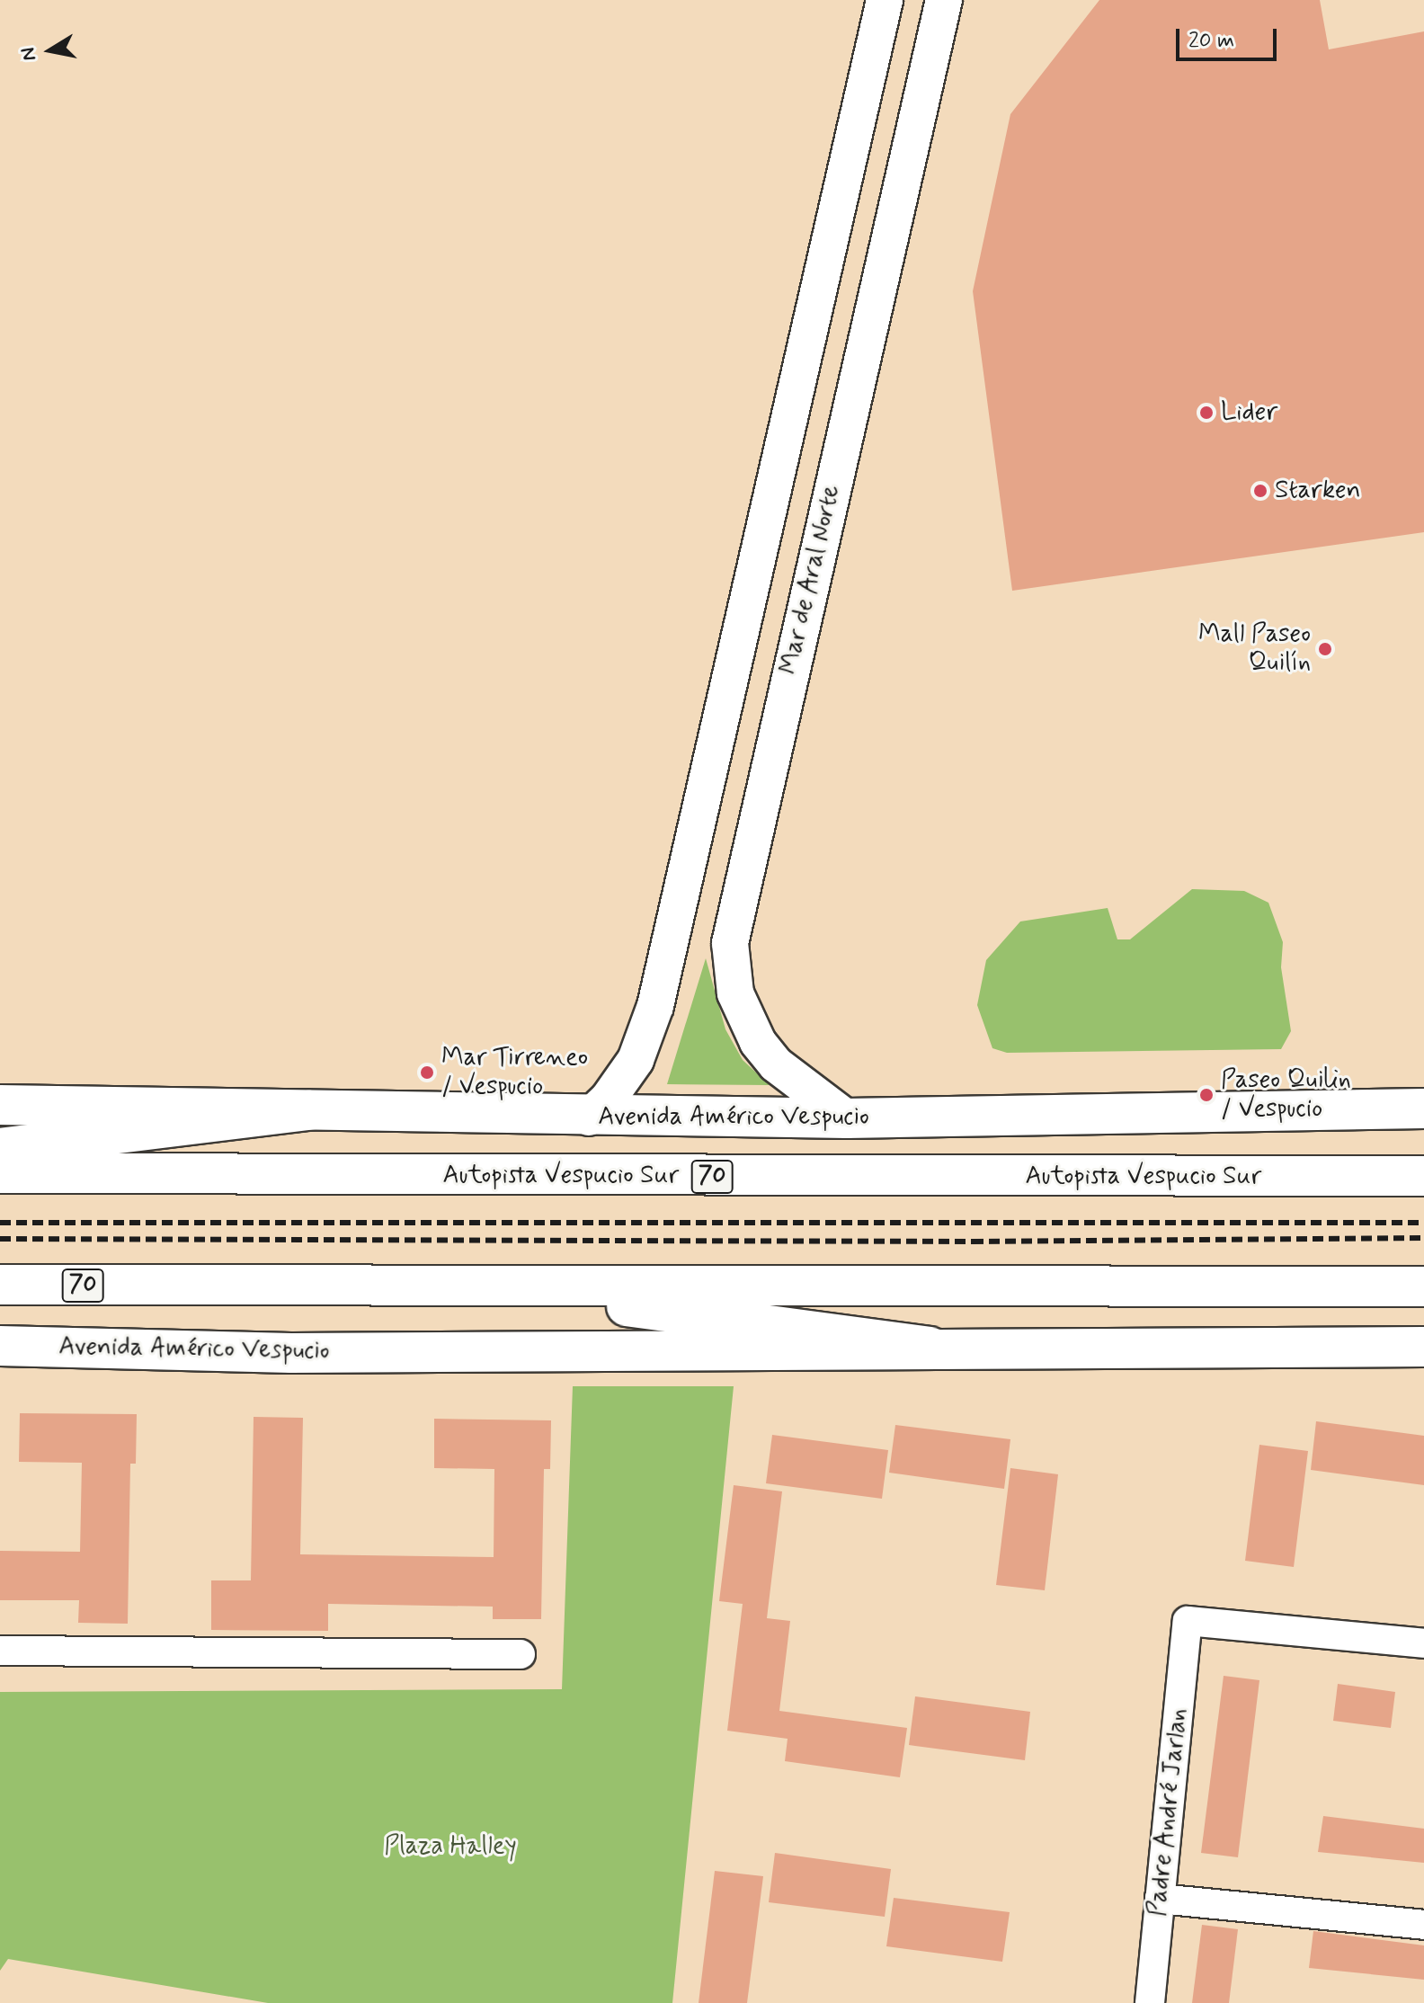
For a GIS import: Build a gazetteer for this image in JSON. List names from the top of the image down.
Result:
{
  "streets": {
    "main road": ["Avenida Américo Vespucio", "Autopista Vespucio Sur", "70"],
    "street": ["Mar de Aral Norte", "Padre André Jarlan"]
  },
  "crossings": [
    ["Mar de Aral Norte", "Avenida Américo Vespucio"]
  ],
  "parks": ["Plaza Halley"],
  "places": [
    "Lider",
    "Starken",
    "Mall Paseo Quilín",
    "Mar Tirreneo / Vespucio",
    "Paseo Quilin / Vespucio"
  ],
  "scale_bar": "20 m",
  "north": "left"
}
